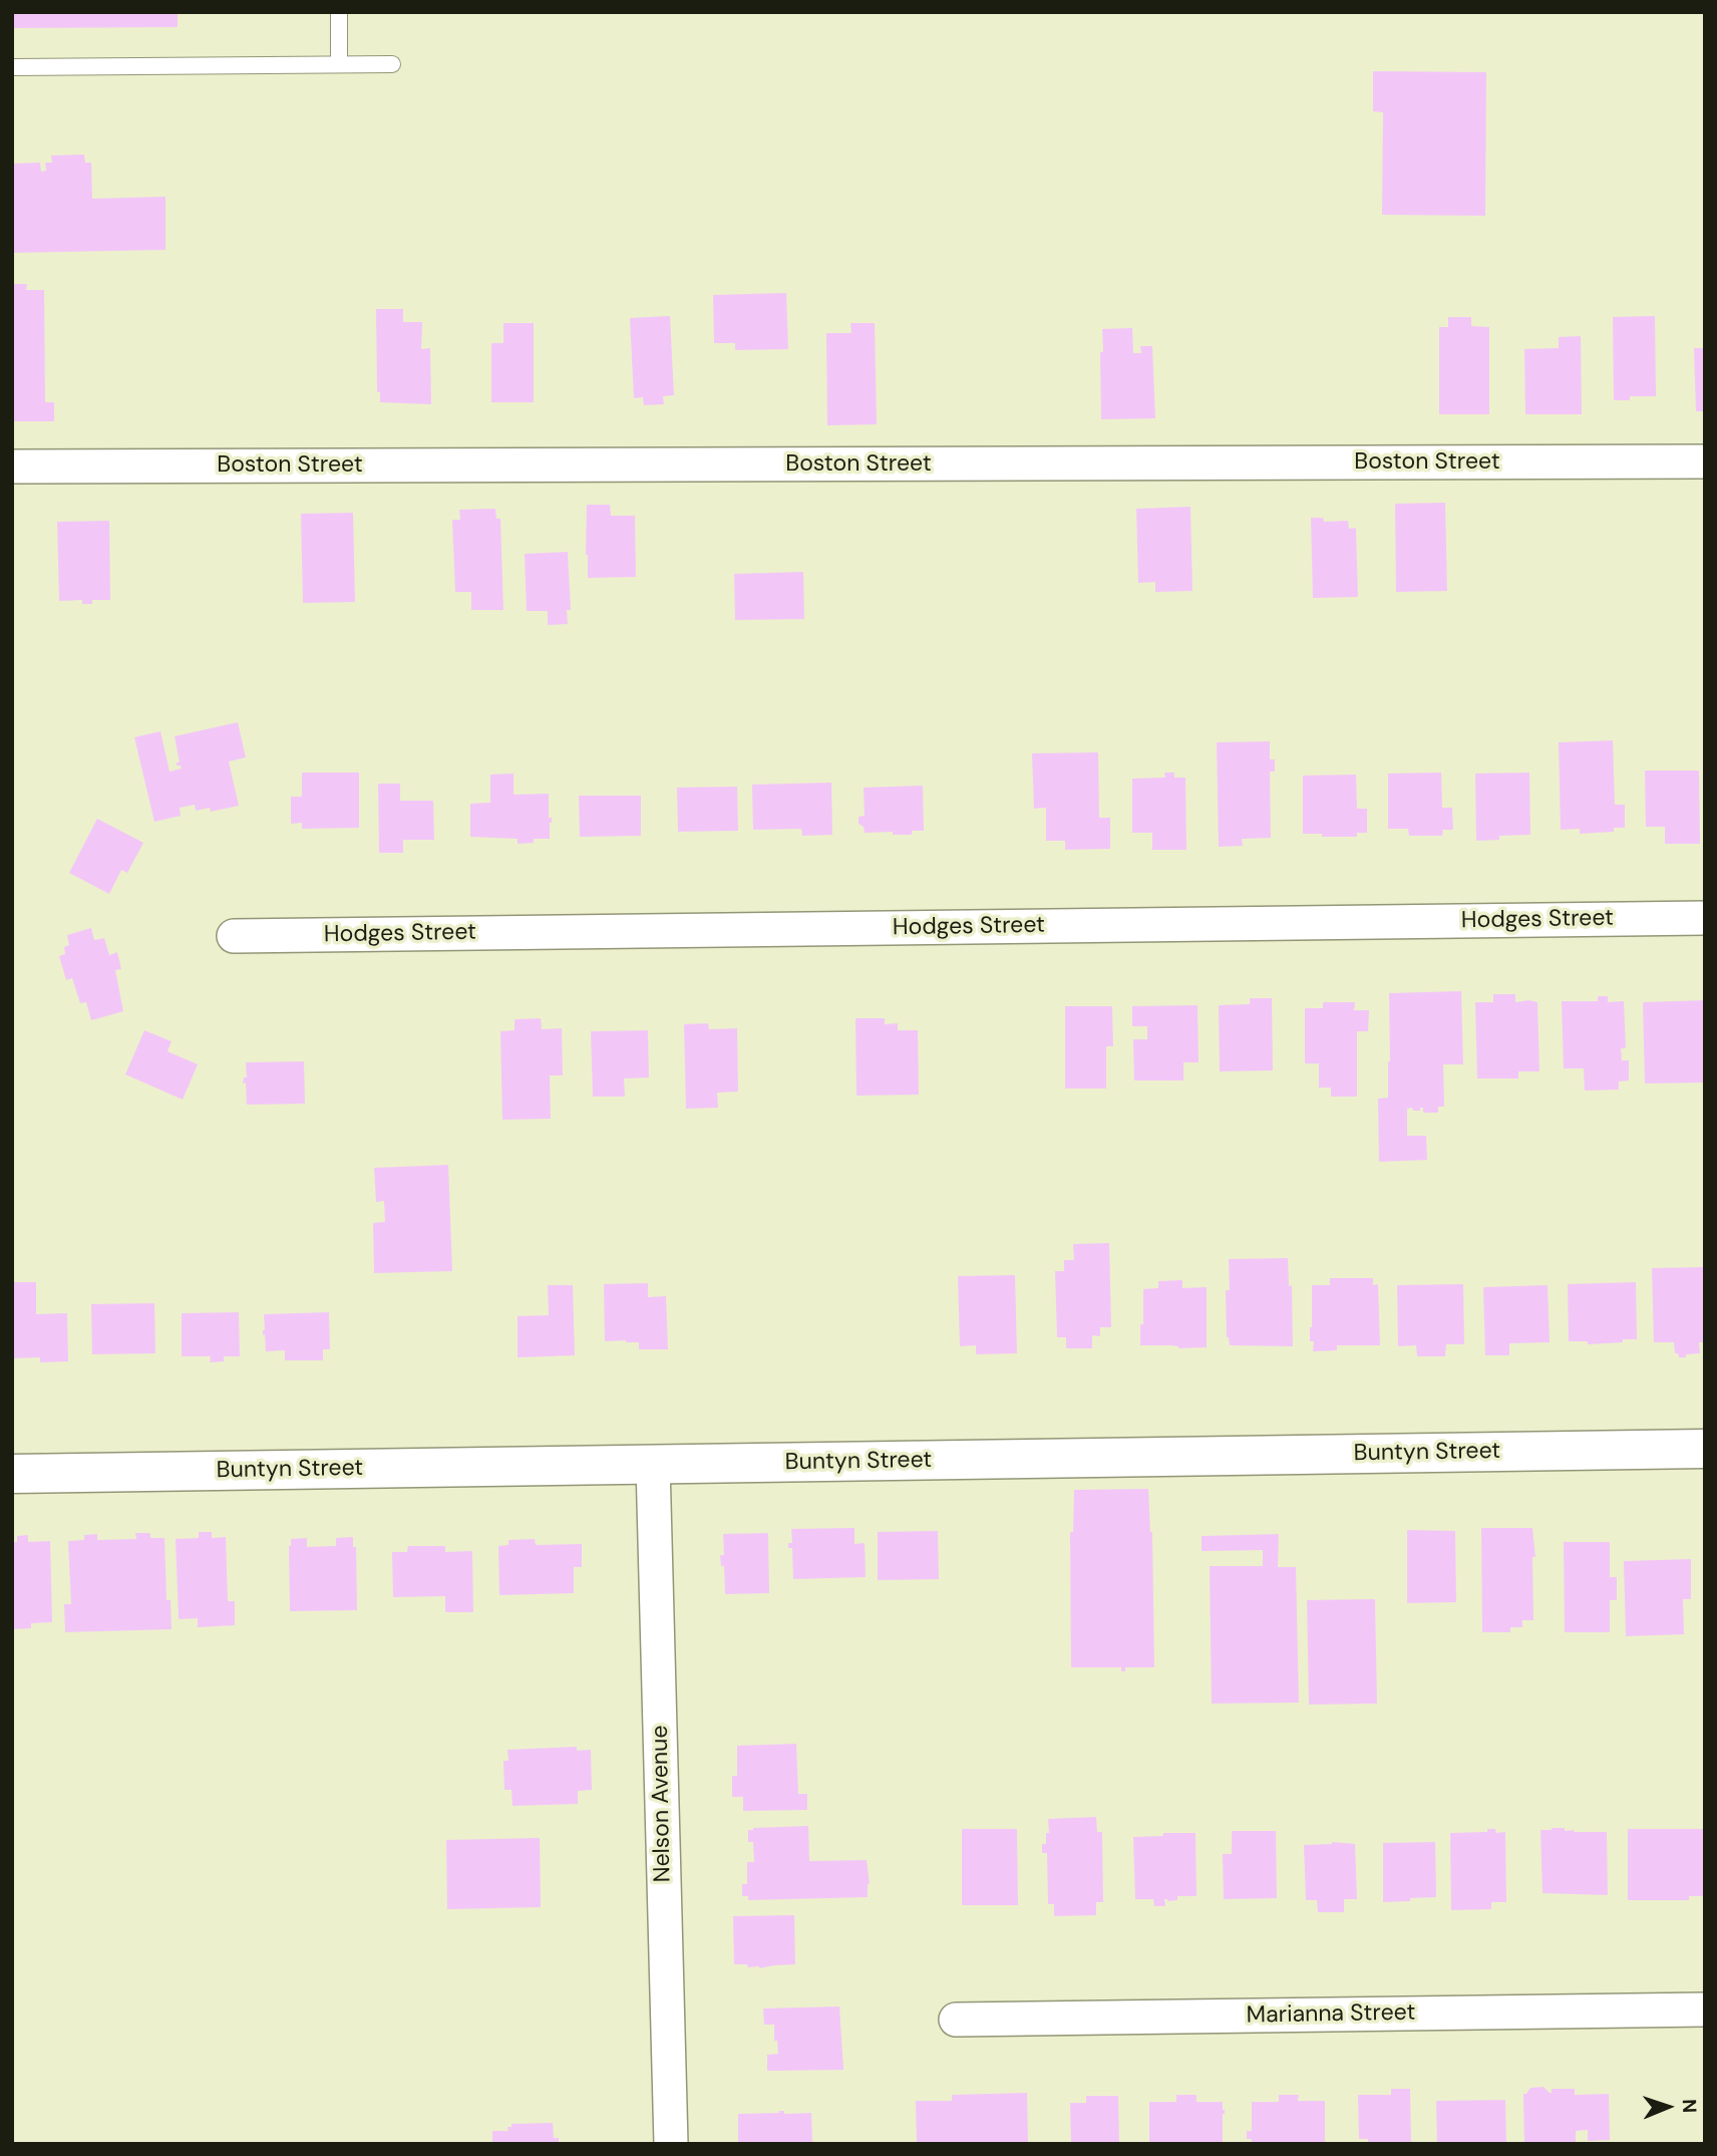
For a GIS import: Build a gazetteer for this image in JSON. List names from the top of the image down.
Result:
{
  "streets": {
    "street": [
      "Boston Street",
      "Hodges Street",
      "Buntyn Street",
      "Nelson Avenue",
      "Marianna Street"
    ]
  },
  "crossings": [
    ["Buntyn Street", "Nelson Avenue"]
  ],
  "north": "right"
}
